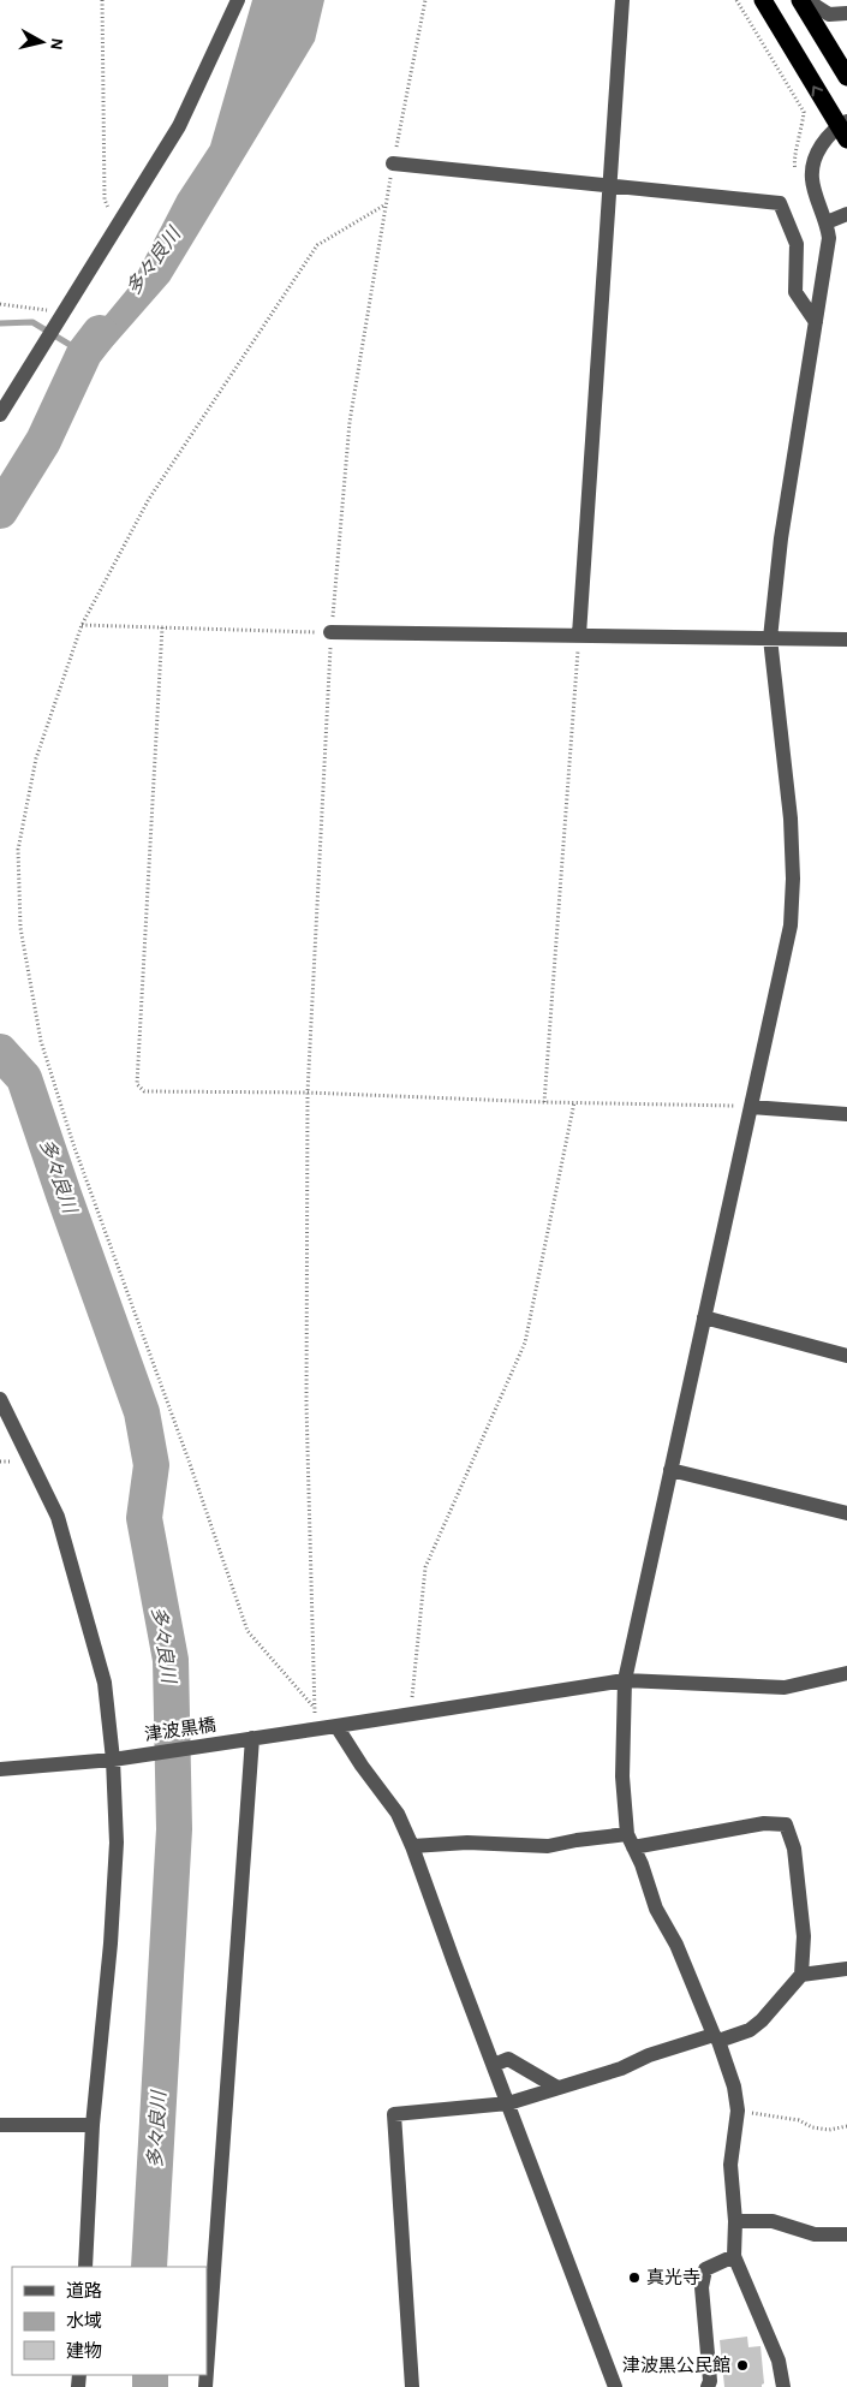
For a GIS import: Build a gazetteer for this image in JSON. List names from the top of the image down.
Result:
{
  "streets": {
    "street": ["津波黒橋"]
  },
  "water": ["多々良川"],
  "places": ["真光寺", "津波黒公民館"],
  "legend": ["道路", "水域", "建物"],
  "north": "right"
}
